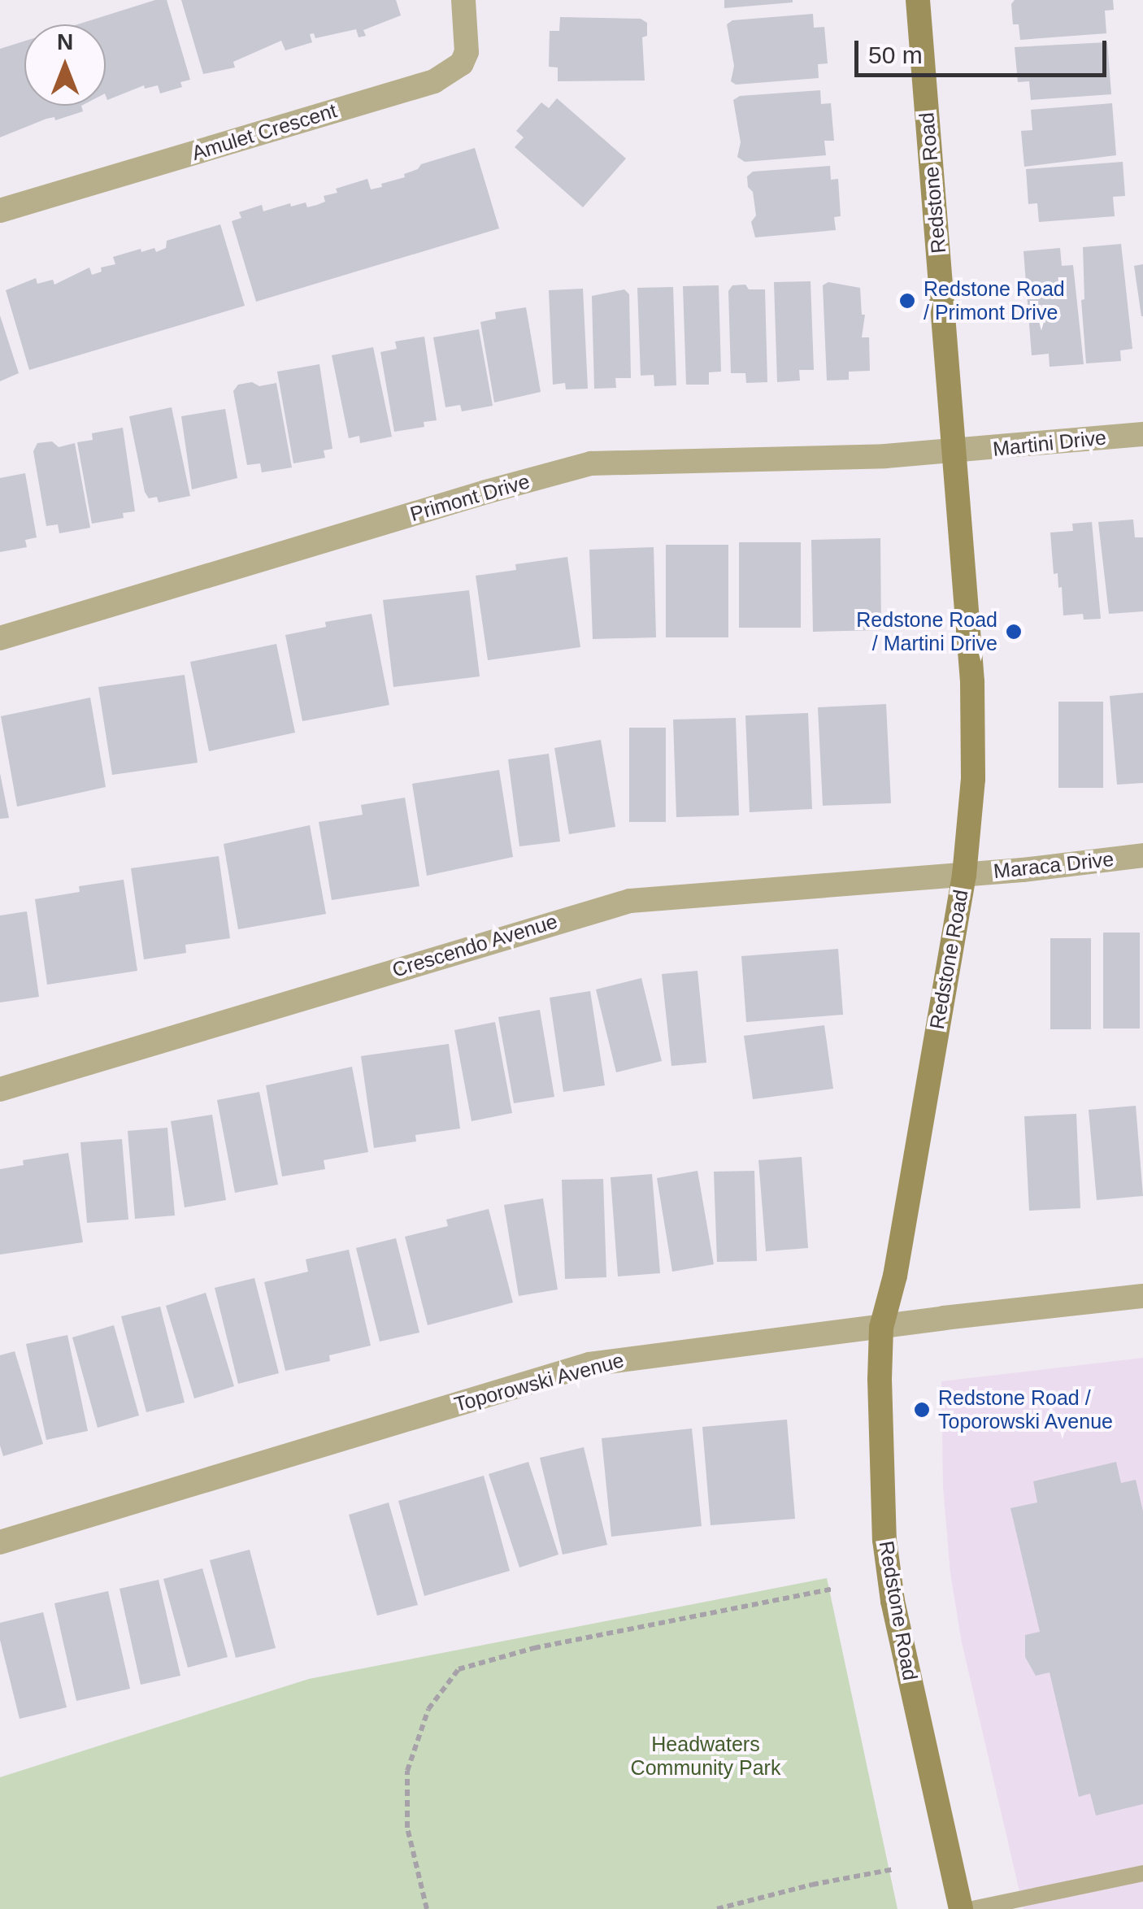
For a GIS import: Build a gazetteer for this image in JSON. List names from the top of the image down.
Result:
{
  "streets": {
    "street": [
      "Amulet Crescent",
      "Redstone Road",
      "Martini Drive",
      "Primont Drive",
      "Maraca Drive",
      "Crescendo Avenue",
      "Toporowski Avenue"
    ]
  },
  "crossings": [
    ["Redstone Road", "Martini Drive"],
    ["Redstone Road", "Primont Drive"],
    ["Redstone Road", "Maraca Drive"],
    ["Redstone Road", "Crescendo Avenue"],
    ["Redstone Road", "Toporowski Avenue"],
    ["Martini Drive", "Primont Drive"],
    ["Maraca Drive", "Crescendo Avenue"]
  ],
  "parks": ["Headwaters Community Park"],
  "places": ["Redstone Road / Primont Drive", "Redstone Road / Martini Drive", "Redstone Road / Toporowski Avenue"],
  "scale_bar": "50 m",
  "north": "top"
}
